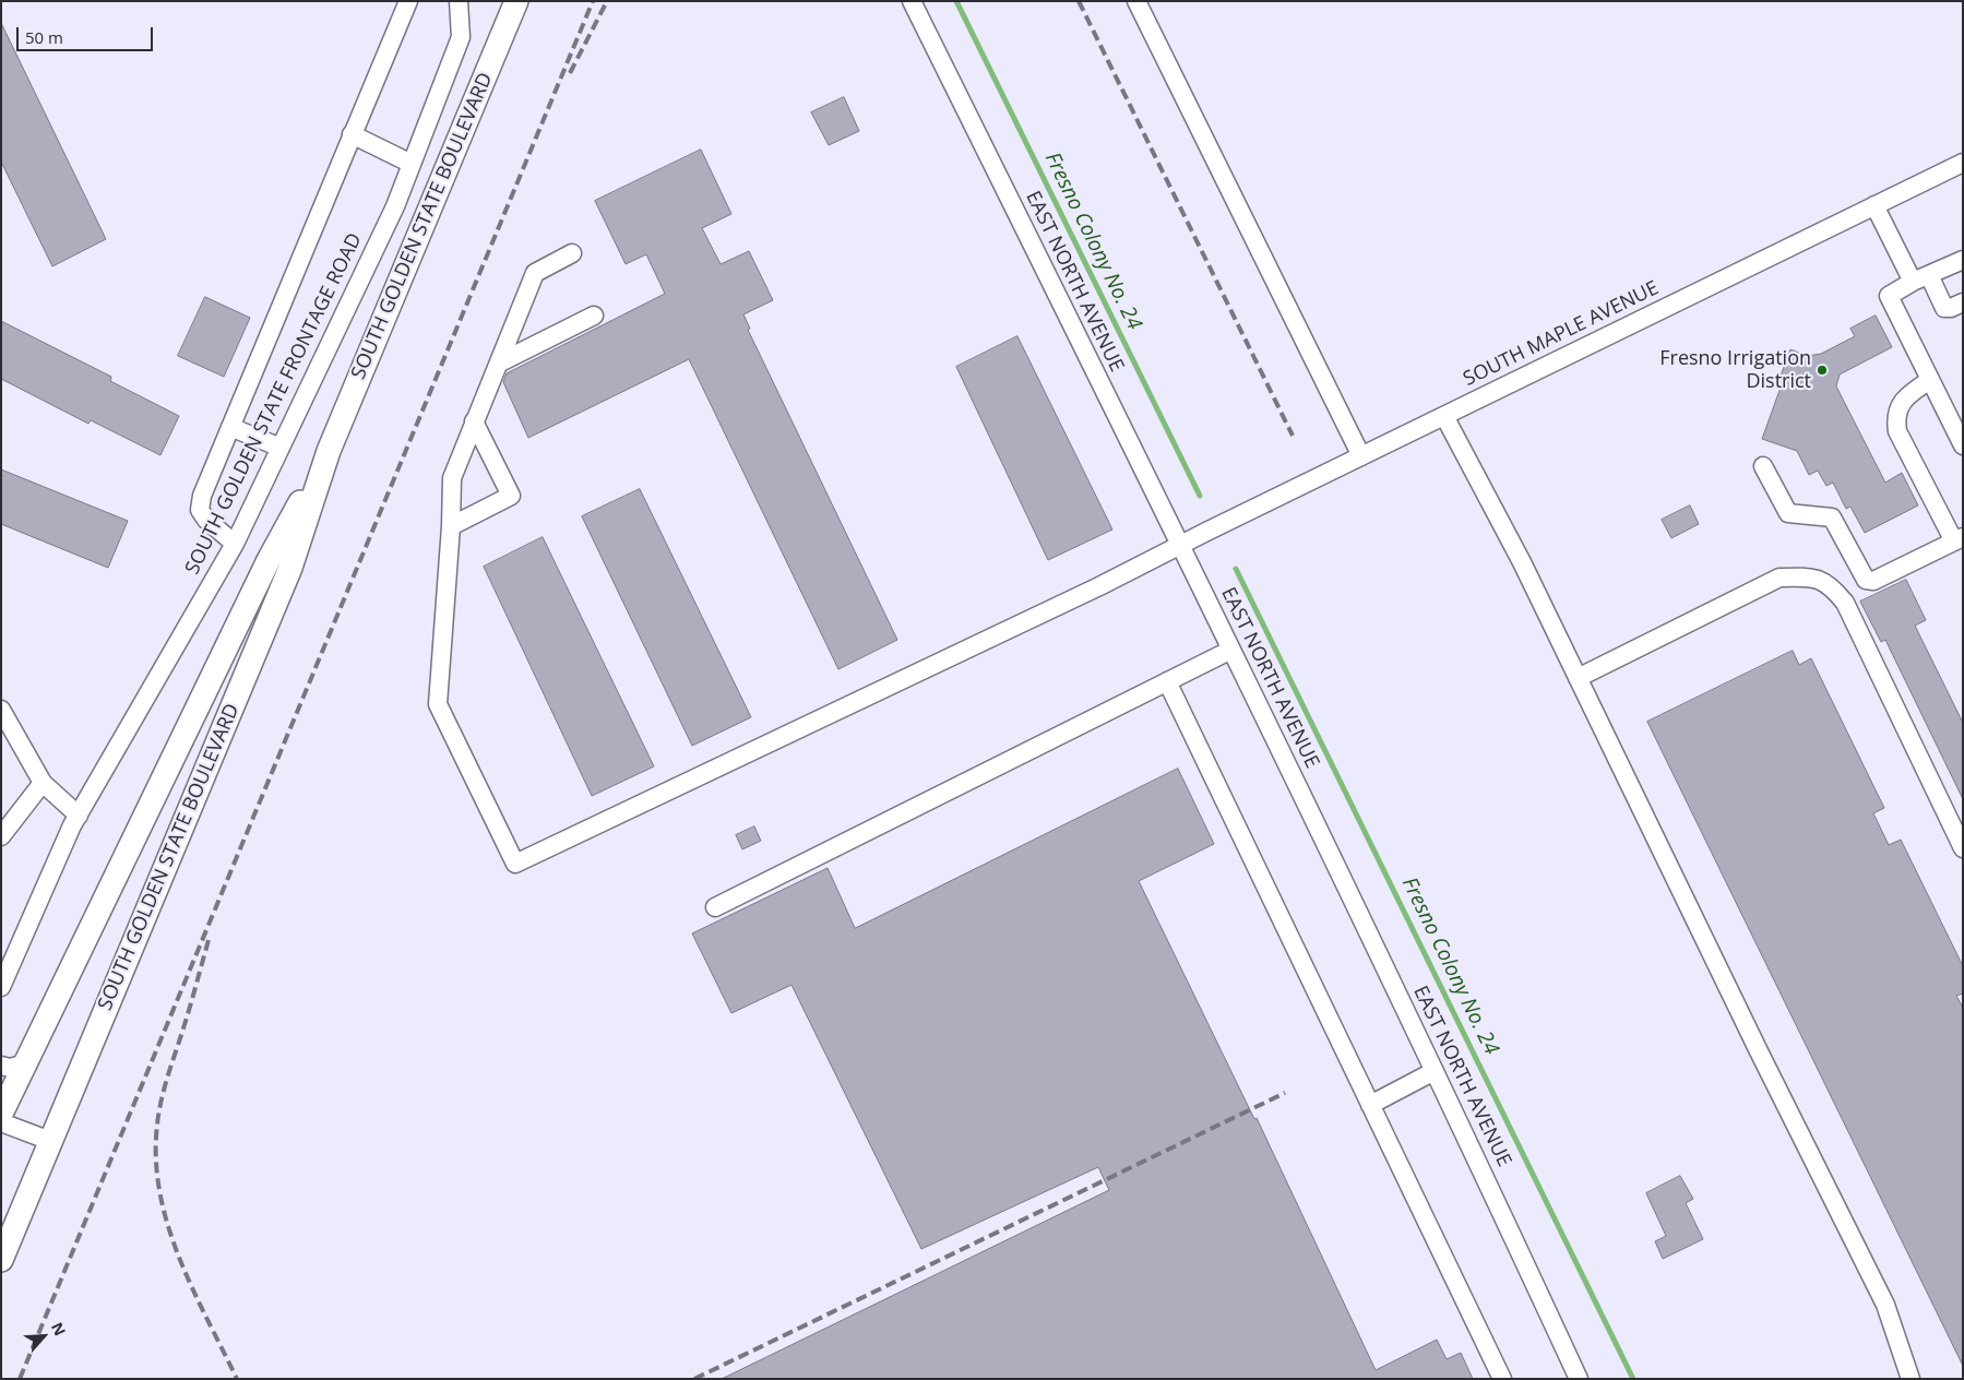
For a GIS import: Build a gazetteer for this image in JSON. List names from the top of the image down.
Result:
{
  "streets": {
    "main road": ["SOUTH GOLDEN STATE BOULEVARD"],
    "street": ["EAST NORTH AVENUE", "SOUTH MAPLE AVENUE", "SOUTH GOLDEN STATE FRONTAGE ROAD"]
  },
  "crossings": [
    ["EAST NORTH AVENUE", "SOUTH MAPLE AVENUE"]
  ],
  "water": ["Fresno Colony No. 24"],
  "places": ["Fresno Irrigation District"],
  "scale_bar": "50 m",
  "north": "top right"
}
